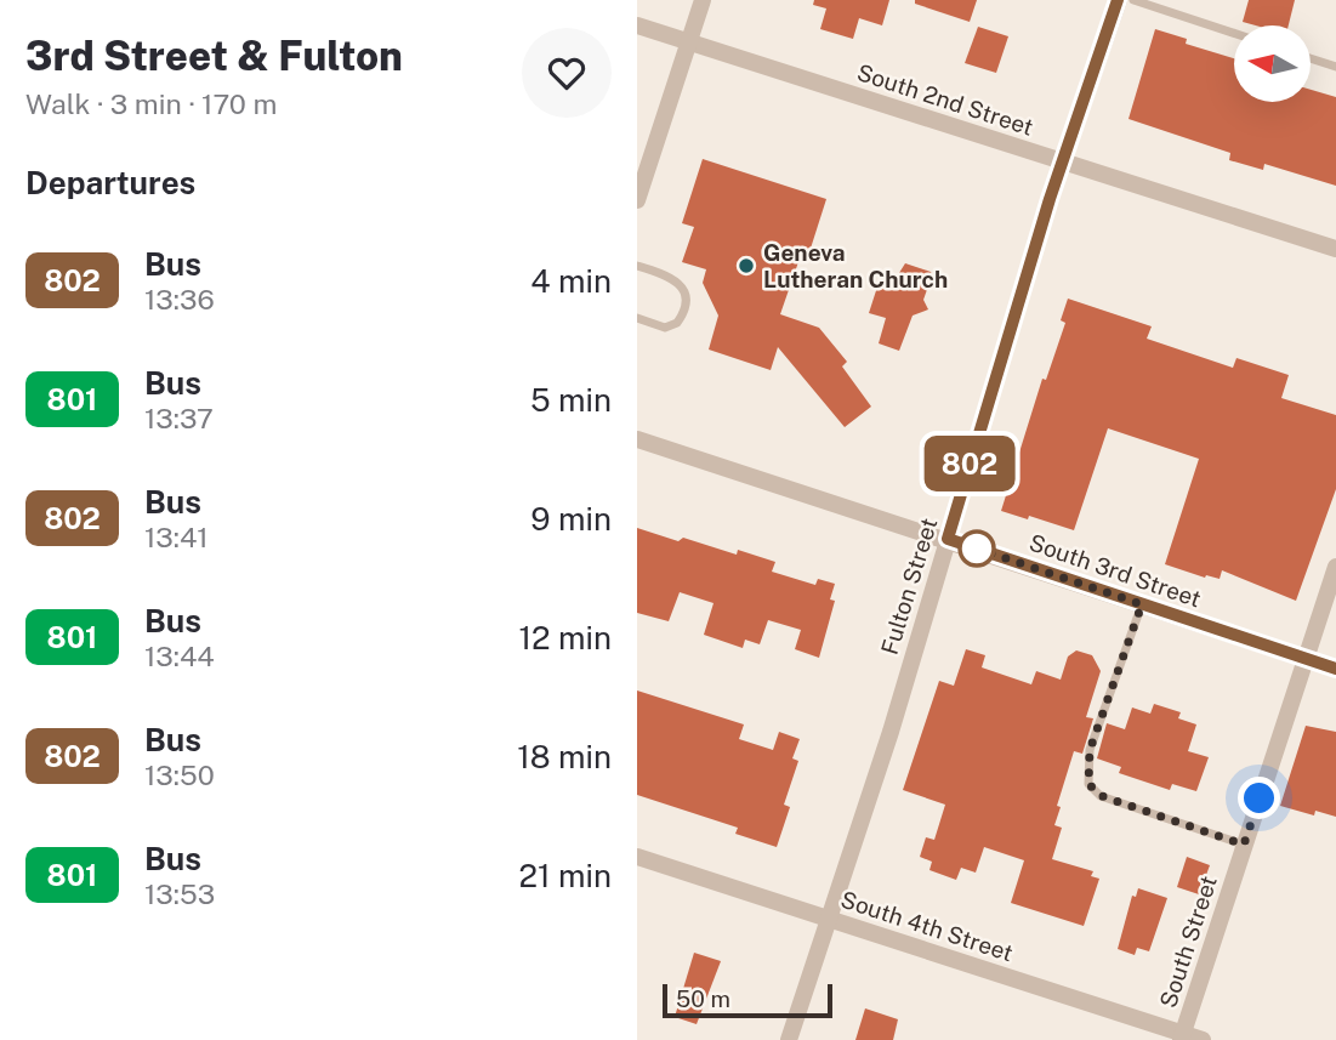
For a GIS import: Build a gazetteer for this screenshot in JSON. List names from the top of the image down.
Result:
{
  "streets": {
    "street": [
      "South 2nd Street",
      "South 3rd Street",
      "Fulton Street",
      "South 4th Street",
      "South Street"
    ]
  },
  "crossings": [
    ["South 2nd Street", "Fulton Street"],
    ["South 3rd Street", "Fulton Street"],
    ["South 3rd Street", "South Street"],
    ["Fulton Street", "South 4th Street"],
    ["South 4th Street", "South Street"]
  ],
  "places": ["Geneva Lutheran Church"],
  "lines": ["bus line 802"],
  "scale_bar": "50 m",
  "north": "left",
  "page": {
    "heading": [
      ["3rd Street & Fulton", "Walk · 3 min · 170 m"],
      "Departures"
    ],
    "on_map": "802",
    "list": [
      {
        "mark": "802",
        "name": "Bus",
        "note": "13:36",
        "value": "4 min"
      },
      {
        "mark": "801",
        "name": "Bus",
        "note": "13:37",
        "value": "5 min"
      },
      {
        "mark": "802",
        "name": "Bus",
        "note": "13:41",
        "value": "9 min"
      },
      {
        "mark": "801",
        "name": "Bus",
        "note": "13:44",
        "value": "12 min"
      },
      {
        "mark": "802",
        "name": "Bus",
        "note": "13:50",
        "value": "18 min"
      },
      {
        "mark": "801",
        "name": "Bus",
        "note": "13:53",
        "value": "21 min"
      }
    ],
    "scale": "50 m"
  }
}
